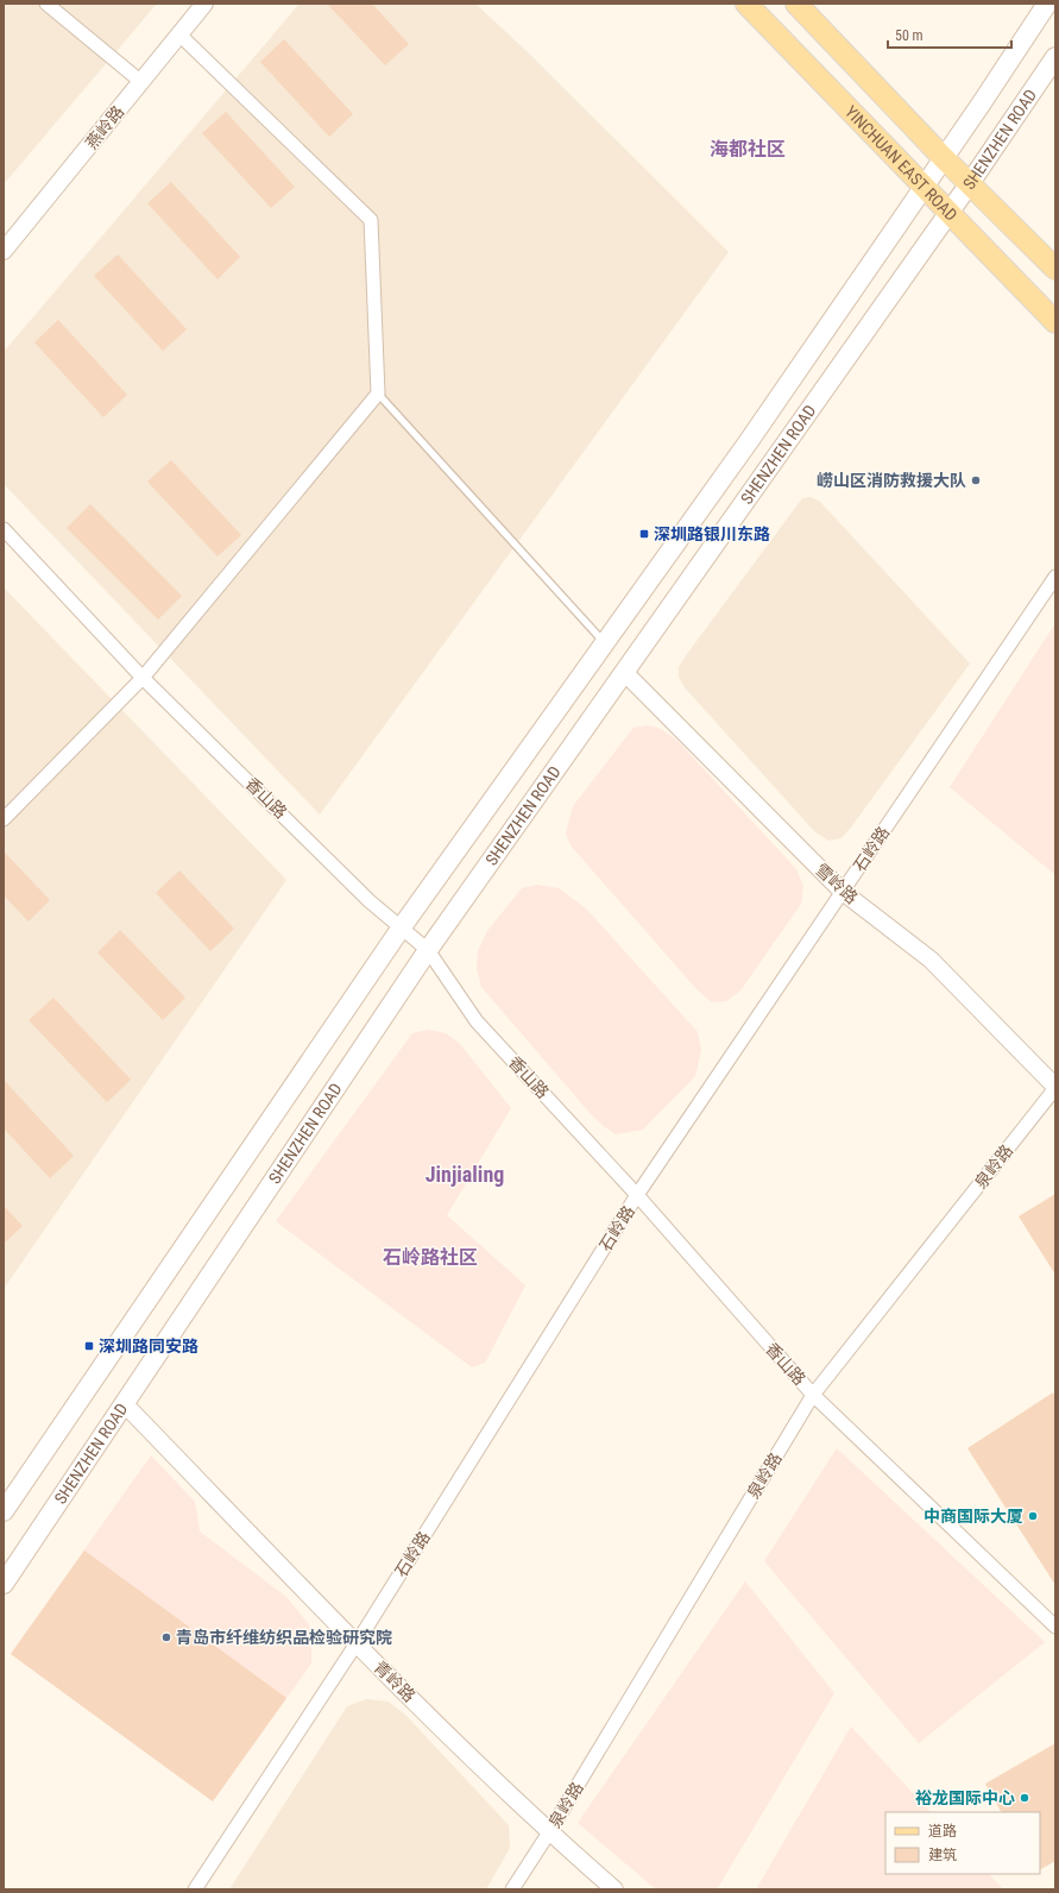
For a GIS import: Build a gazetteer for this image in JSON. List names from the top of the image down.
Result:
{
  "streets": {
    "main road": ["SHENZHEN ROAD", "YINCHUAN EAST ROAD"],
    "street": [
      "燕岭路",
      "香山路",
      "石岭路",
      "雪岭路",
      "泉岭路",
      "青岭路"
    ]
  },
  "crossings": [
    ["SHENZHEN ROAD", "YINCHUAN EAST ROAD"],
    ["SHENZHEN ROAD", "香山路"],
    ["SHENZHEN ROAD", "雪岭路"],
    ["SHENZHEN ROAD", "青岭路"],
    ["香山路", "石岭路"],
    ["香山路", "泉岭路"],
    ["石岭路", "雪岭路"],
    ["石岭路", "青岭路"],
    ["雪岭路", "泉岭路"],
    ["泉岭路", "青岭路"]
  ],
  "districts": ["海都社区", "Jinjialing", "石岭路社区"],
  "places": {
    "other": [
      "崂山区消防救援大队",
      "中商国际大厦",
      "青岛市纤维纺织品检验研究院",
      "裕龙国际中心"
    ],
    "transit": ["深圳路银川东路", "深圳路同安路"]
  },
  "legend": ["道路", "建筑"],
  "scale_bar": "50 m"
}
